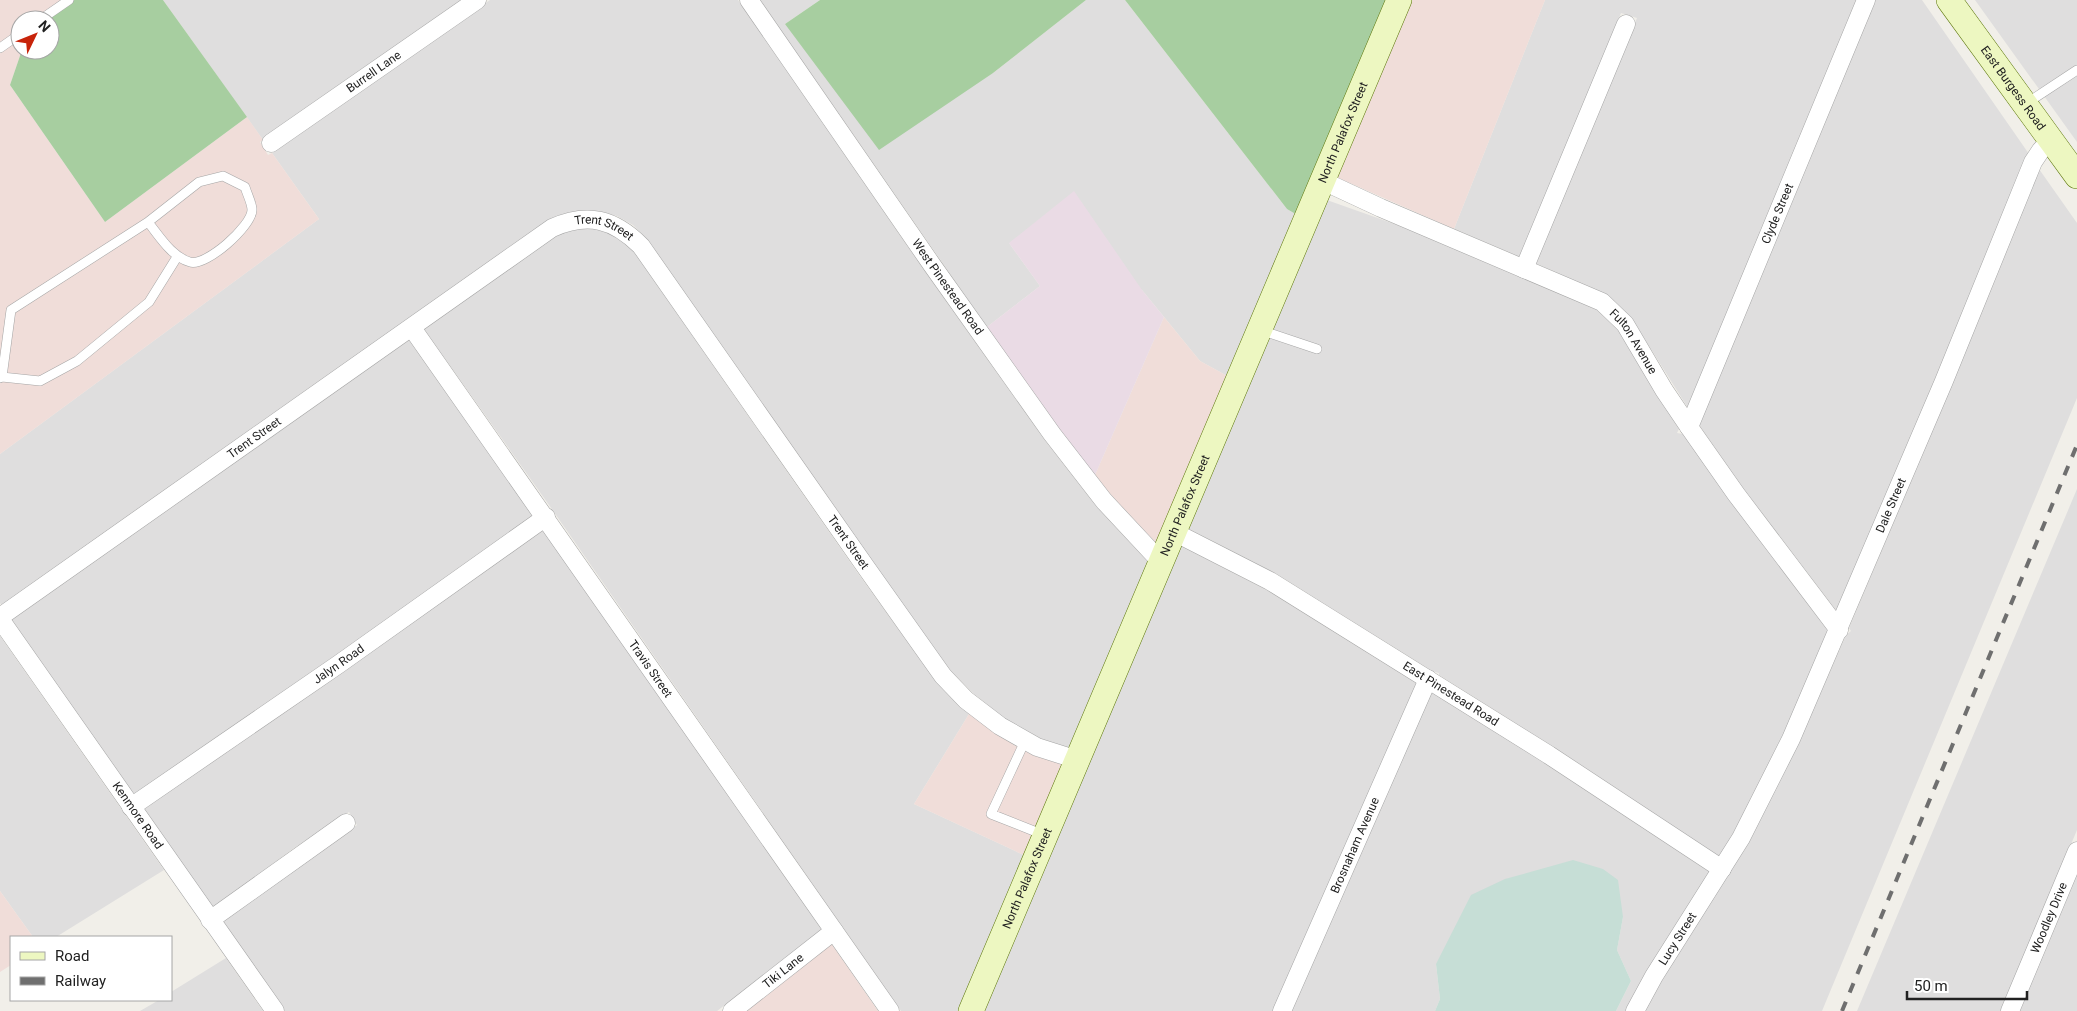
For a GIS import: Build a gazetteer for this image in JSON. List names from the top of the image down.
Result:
{
  "streets": {
    "main road": ["East Burgess Road", "North Palafox Street"],
    "street": [
      "Burrell Lane",
      "Clyde Street",
      "Trent Street",
      "West Pinestead Road",
      "Fulton Avenue",
      "Dale Street",
      "Jalyn Road",
      "Travis Street",
      "East Pinestead Road",
      "Kenmore Road",
      "Brosnaham Avenue",
      "Woodley Drive",
      "Lucy Street",
      "Tiki Lane"
    ]
  },
  "crossings": [
    ["East Burgess Road", "Dale Street"],
    ["North Palafox Street", "Trent Street"],
    ["North Palafox Street", "West Pinestead Road"],
    ["North Palafox Street", "Fulton Avenue"],
    ["North Palafox Street", "East Pinestead Road"],
    ["Clyde Street", "Fulton Avenue"],
    ["Trent Street", "Travis Street"],
    ["Trent Street", "Kenmore Road"],
    ["Fulton Avenue", "Dale Street"],
    ["Dale Street", "East Pinestead Road"],
    ["Dale Street", "Lucy Street"],
    ["Jalyn Road", "Travis Street"],
    ["Jalyn Road", "Kenmore Road"],
    ["Travis Street", "Tiki Lane"],
    ["East Pinestead Road", "Brosnaham Avenue"],
    ["East Pinestead Road", "Lucy Street"]
  ],
  "legend": ["Road", "Railway"],
  "scale_bar": "50 m",
  "north": "top right"
}
